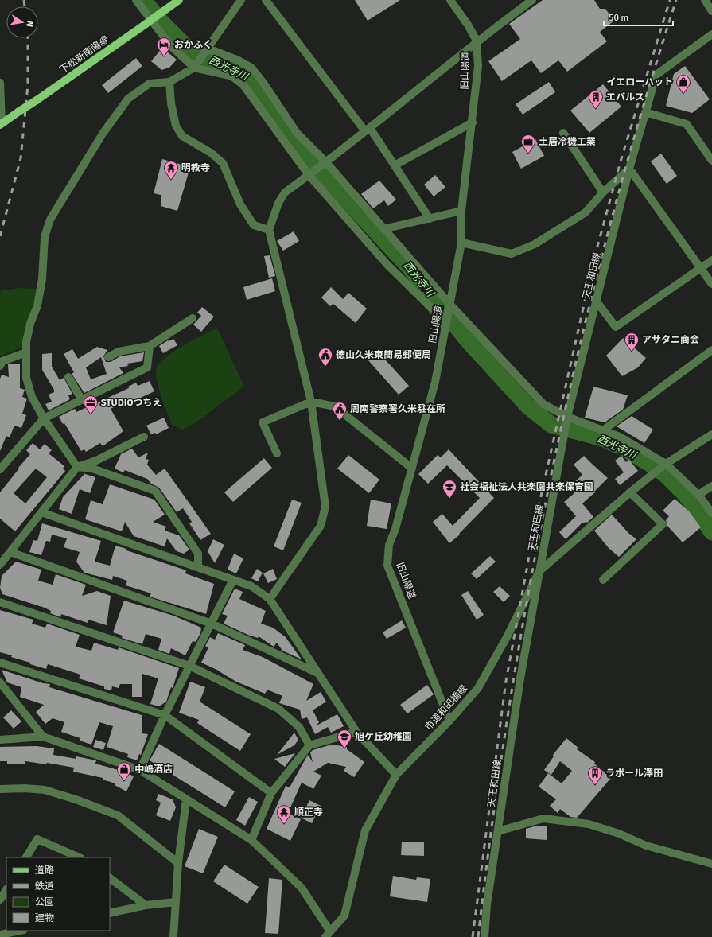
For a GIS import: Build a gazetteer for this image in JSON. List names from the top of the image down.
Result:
{
  "streets": {
    "main road": ["下松新南陽線"],
    "street": ["旧山陽道", "天王和田線", "市道和田橋線"]
  },
  "crossings": [
    ["旧山陽道", "市道和田橋線"],
    ["天王和田線", "市道和田橋線"]
  ],
  "water": ["西光寺川"],
  "places": {
    "hotel": ["おかふく"],
    "shop": ["イエローハット", "中嶋酒店"],
    "building": ["エバルス", "アサタニ商会", "ラポール澤田"],
    "office": ["土居冷機工業", "STUDIOつちえ"],
    "temple": ["明教寺", "順正寺"],
    "public building": ["徳山久米東簡易郵便局", "周南警察署久米駐在所"],
    "school or university": ["社会福祉法人共楽園共楽保育園", "旭ケ丘幼稚園"]
  },
  "legend": [
    "道路",
    "鉄道",
    "公園",
    "建物"
  ],
  "scale_bar": "50 m",
  "north": "right"
}
